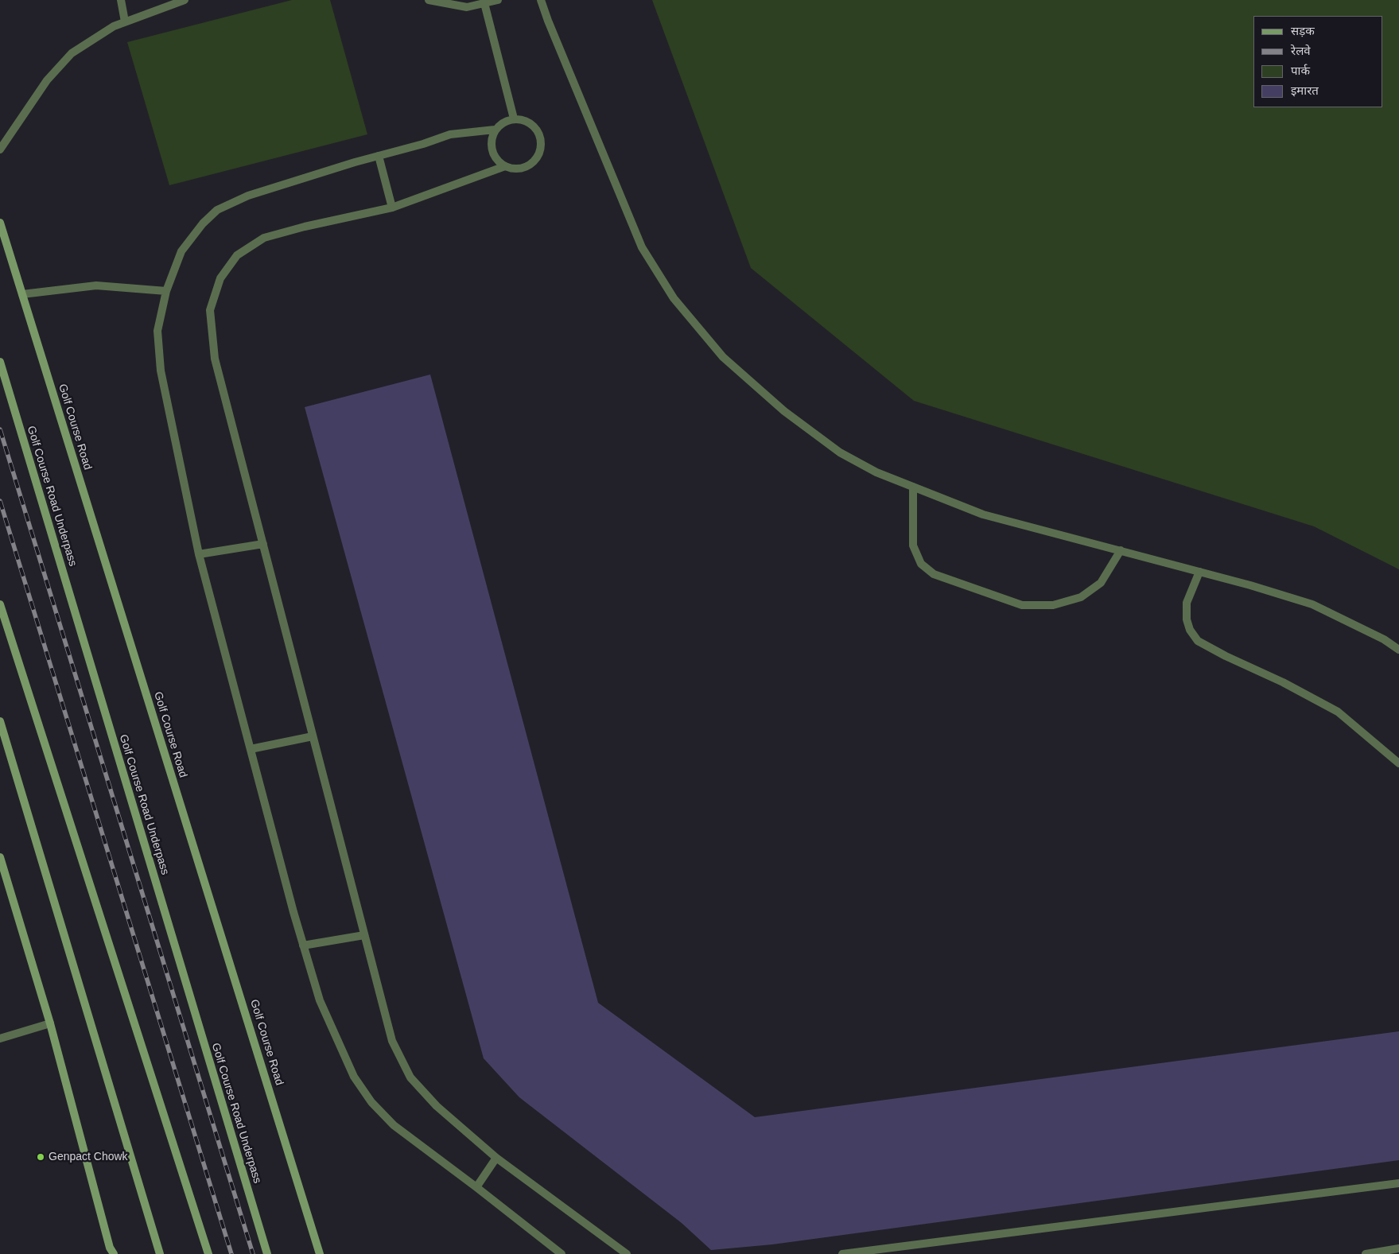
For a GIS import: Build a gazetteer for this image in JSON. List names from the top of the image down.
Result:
{
  "streets": {
    "main road": ["Golf Course Road", "Golf Course Road Underpass"]
  },
  "places": ["Genpact Chowk"],
  "legend": [
    "सड़क",
    "रेलवे",
    "पार्क",
    "इमारत"
  ]
}
